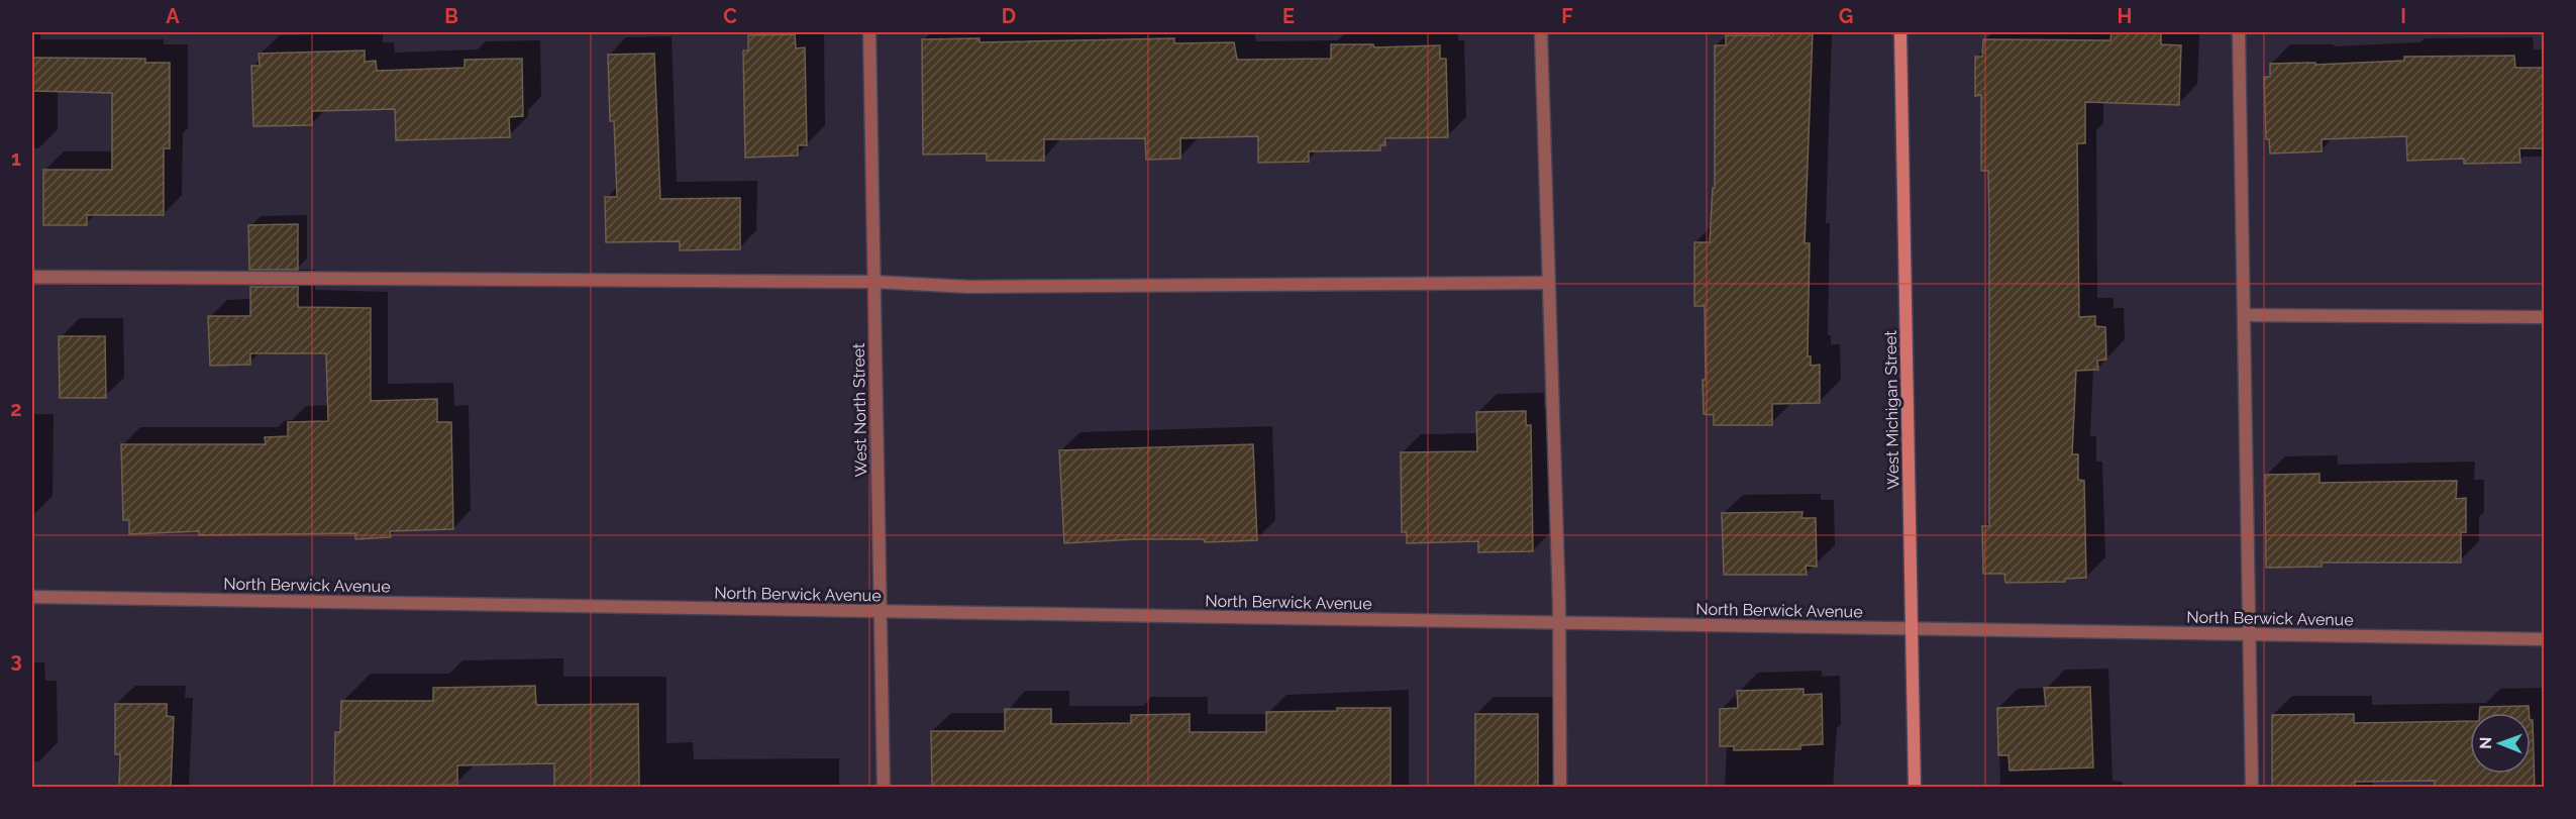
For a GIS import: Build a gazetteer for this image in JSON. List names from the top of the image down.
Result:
{
  "streets": {
    "main road": ["West Michigan Street"],
    "street": ["West North Street", "North Berwick Avenue"]
  },
  "crossings": [
    ["West North Street", "North Berwick Avenue"],
    ["West Michigan Street", "North Berwick Avenue"]
  ],
  "north": "left",
  "grid": {
    "columns": [
      "A",
      "B",
      "C",
      "D",
      "E",
      "F",
      "G",
      "H",
      "I"
    ],
    "rows": ["1", "2", "3"]
  }
}
